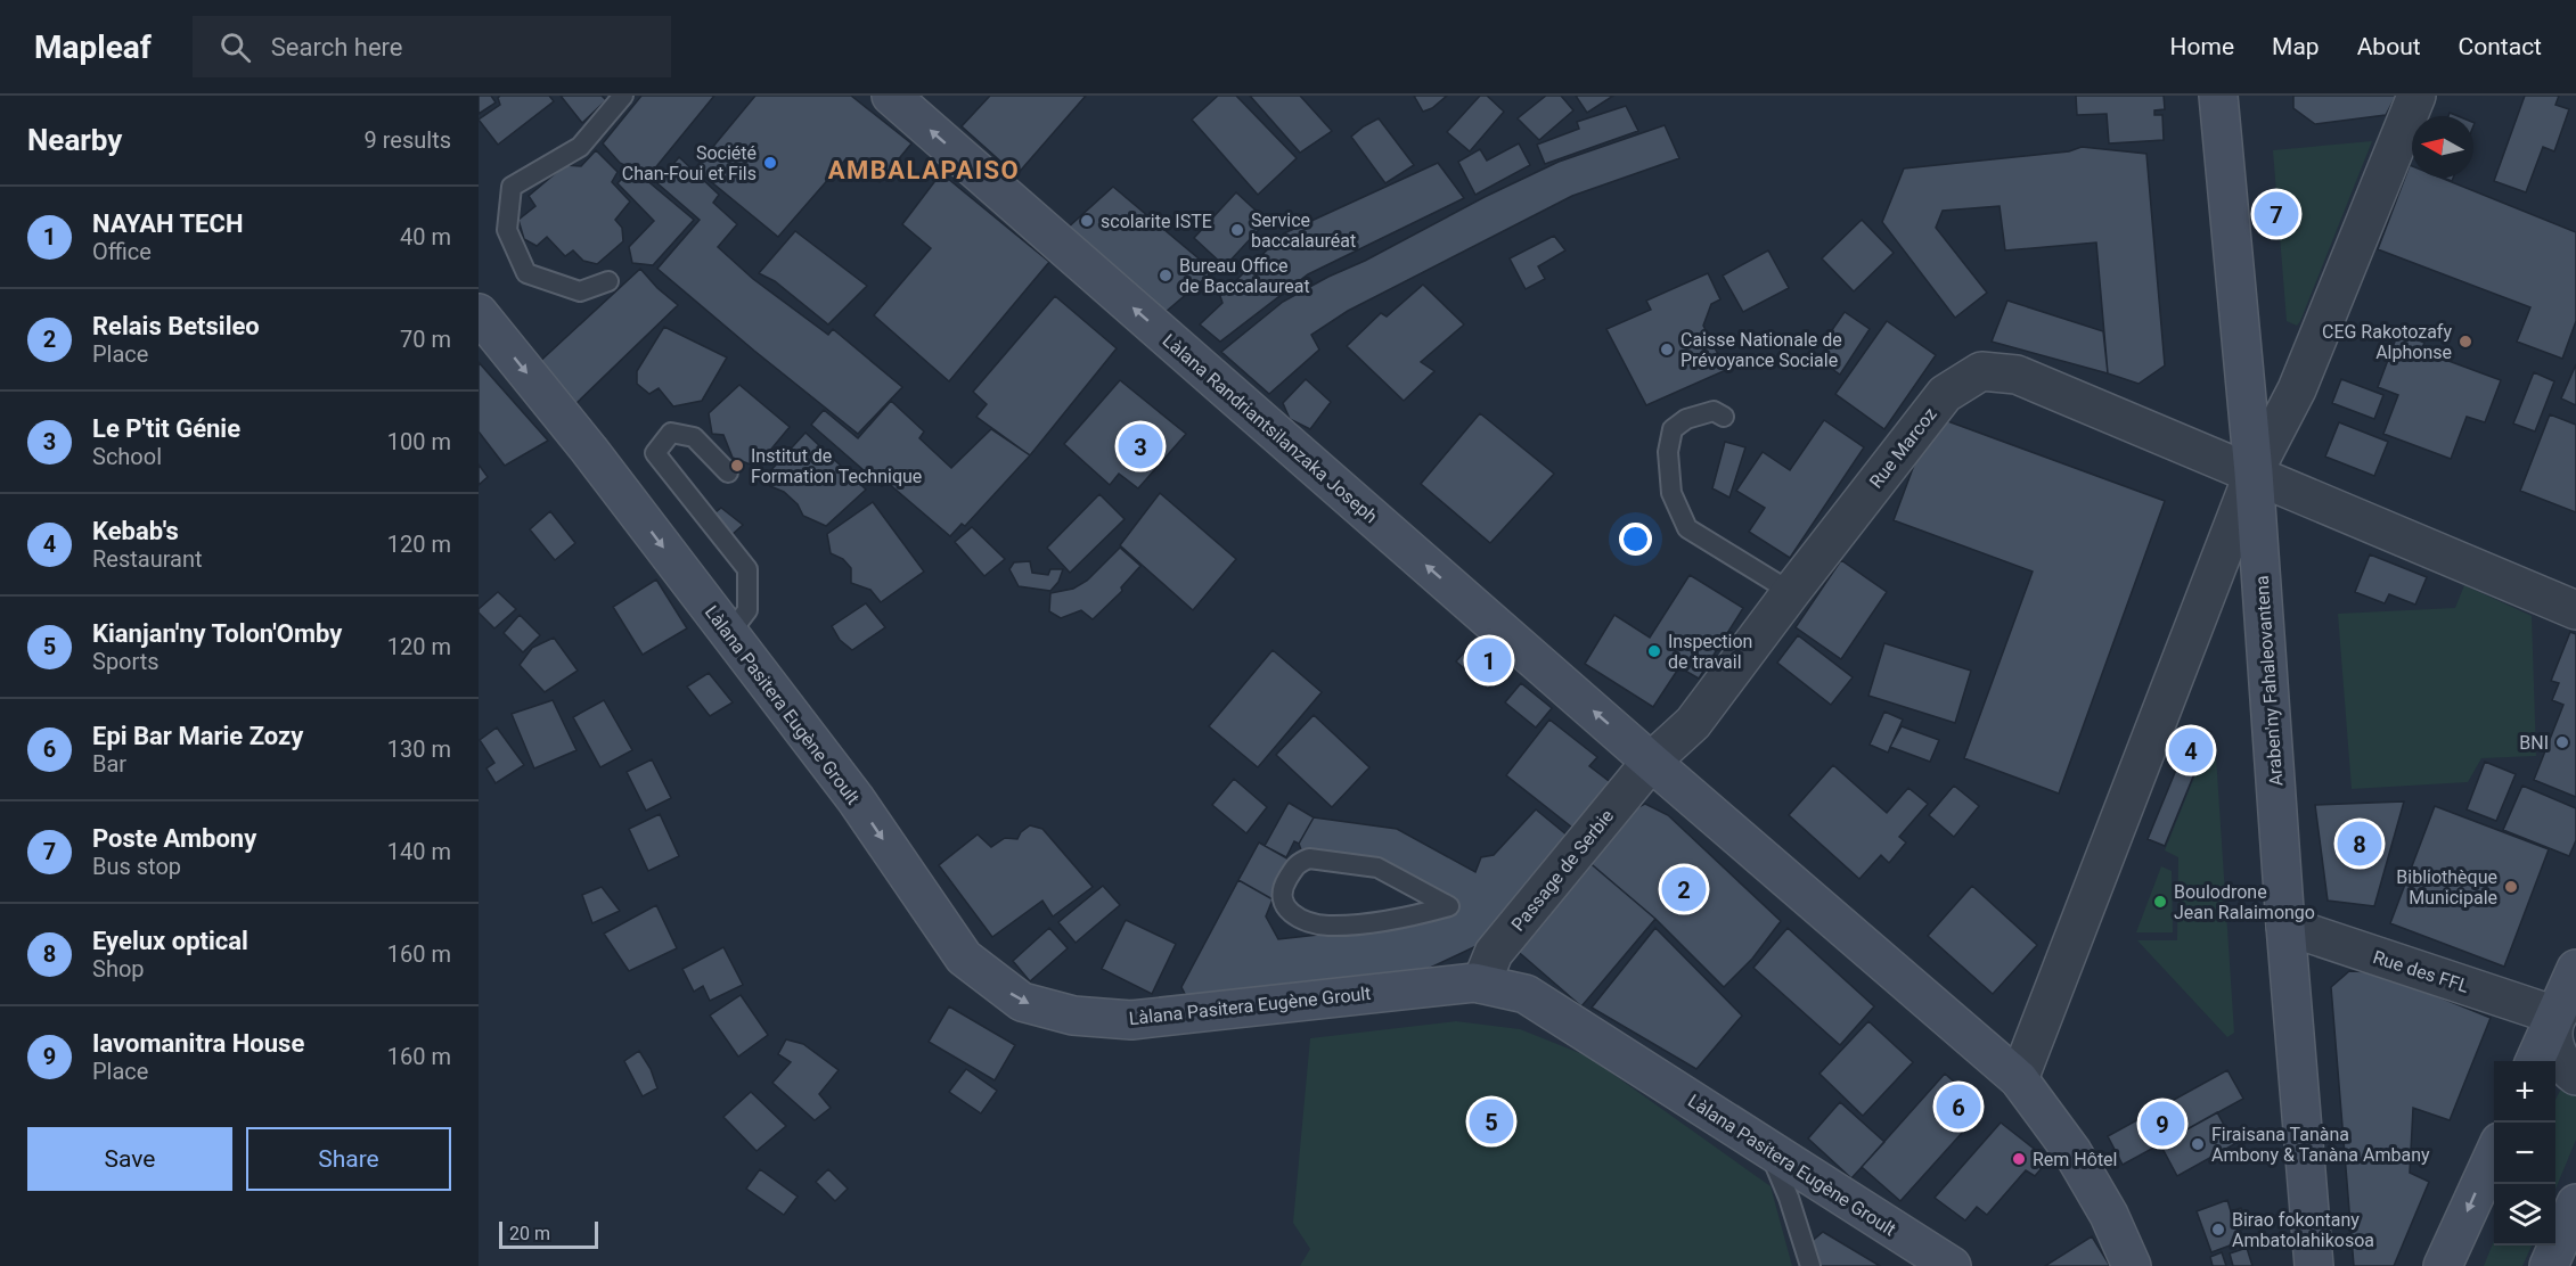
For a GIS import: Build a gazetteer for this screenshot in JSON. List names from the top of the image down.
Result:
{
  "streets": {
    "street": [
      "Làlana Randriantsilanzaka Joseph",
      "Rue Marcoz",
      "Araben'ny Fahaleovantena",
      "Làlana Pasitera Eugène Groult",
      "Passage de Serbie",
      "Rue des FFL"
    ]
  },
  "crossings": [
    ["Làlana Randriantsilanzaka Joseph", "Rue Marcoz"],
    ["Làlana Randriantsilanzaka Joseph", "Passage de Serbie"],
    ["Rue Marcoz", "Araben'ny Fahaleovantena"],
    ["Rue Marcoz", "Passage de Serbie"],
    ["Araben'ny Fahaleovantena", "Rue des FFL"],
    ["Làlana Pasitera Eugène Groult", "Passage de Serbie"]
  ],
  "one_way": ["Làlana Randriantsilanzaka Joseph", "Làlana Pasitera Eugène Groult"],
  "districts": ["AMBALAPAISO"],
  "places": [
    "Société Chan-Foui et Fils",
    "scolarite ISTE",
    "Service baccalauréat",
    "Bureau Office de Baccalaureat",
    "CEG Rakotozafy Alphonse",
    "Caisse Nationale de Prévoyance Sociale",
    "Institut de Formation Technique",
    "Inspection de travail",
    "BNI",
    "Bibliothèque Municipale",
    "Boulodrone Jean Ralaimongo",
    "Firaisana Tanàna Ambony & Tanàna Ambany",
    "Rem Hôtel",
    "Birao fokontany Ambatolahikosoa"
  ],
  "scale_bar": "20 m",
  "north": "left",
  "page": {
    "header": "Mapleaf",
    "search": "Search here",
    "nav": [
      "Home",
      "Map",
      "About",
      "Contact"
    ],
    "heading": ["Nearby", "9 results"],
    "list": [
      {
        "mark": "1",
        "name": "NAYAH TECH",
        "note": "Office",
        "value": "40 m"
      },
      {
        "mark": "2",
        "name": "Relais Betsileo",
        "note": "Place",
        "value": "70 m"
      },
      {
        "mark": "3",
        "name": "Le P'tit Génie",
        "note": "School",
        "value": "100 m"
      },
      {
        "mark": "4",
        "name": "Kebab's",
        "note": "Restaurant",
        "value": "120 m"
      },
      {
        "mark": "5",
        "name": "Kianjan'ny Tolon'Omby",
        "note": "Sports",
        "value": "120 m"
      },
      {
        "mark": "6",
        "name": "Epi Bar Marie Zozy",
        "note": "Bar",
        "value": "130 m"
      },
      {
        "mark": "7",
        "name": "Poste Ambony",
        "note": "Bus stop",
        "value": "140 m"
      },
      {
        "mark": "8",
        "name": "Eyelux optical",
        "note": "Shop",
        "value": "160 m"
      },
      {
        "mark": "9",
        "name": "Iavomanitra House",
        "note": "Place",
        "value": "160 m"
      }
    ],
    "pins": [
      "7",
      "3",
      "1",
      "4",
      "8",
      "2",
      "6",
      "5",
      "9"
    ],
    "map_buttons": ["+", "−"],
    "buttons": ["Save", "Share"],
    "scale": "20 m"
  }
}
